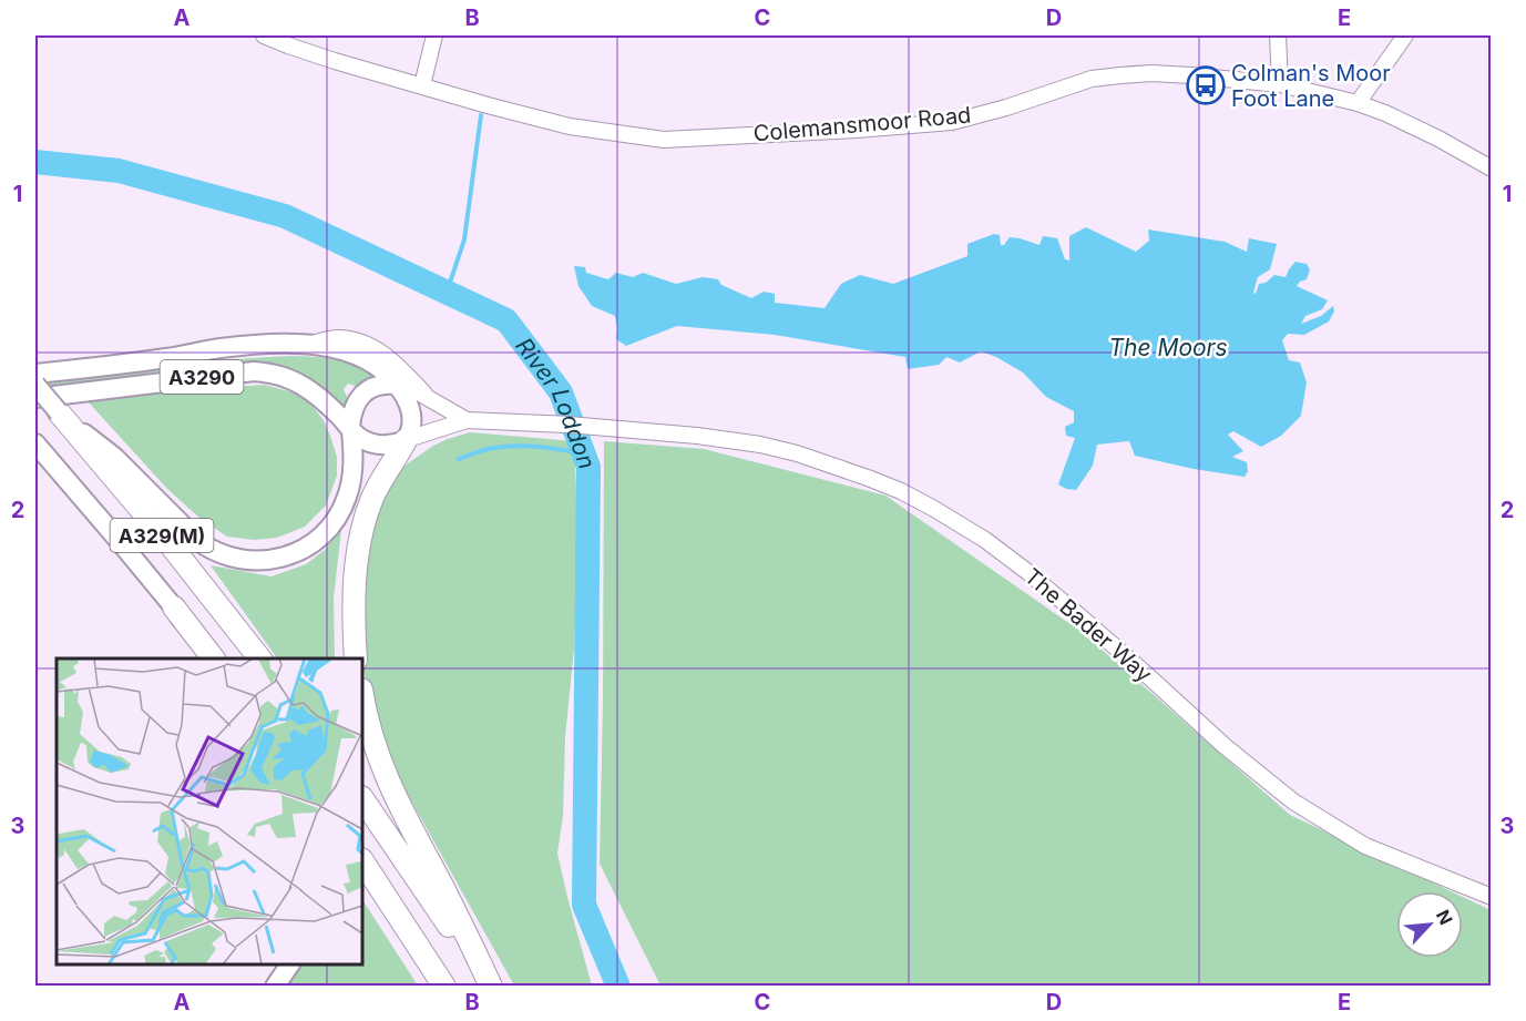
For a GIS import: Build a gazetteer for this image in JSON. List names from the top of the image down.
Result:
{
  "streets": {
    "highway": ["A329(M)"],
    "main road": ["A3290"],
    "street": ["Colemansmoor Road", "The Bader Way"]
  },
  "water": ["The Moors", "River Loddon"],
  "places": {
    "bus stop": ["Colman's Moor Foot Lane"]
  },
  "north": "top right",
  "grid": {
    "columns": [
      "A",
      "B",
      "C",
      "D",
      "E"
    ],
    "rows": ["1", "2", "3"]
  }
}
